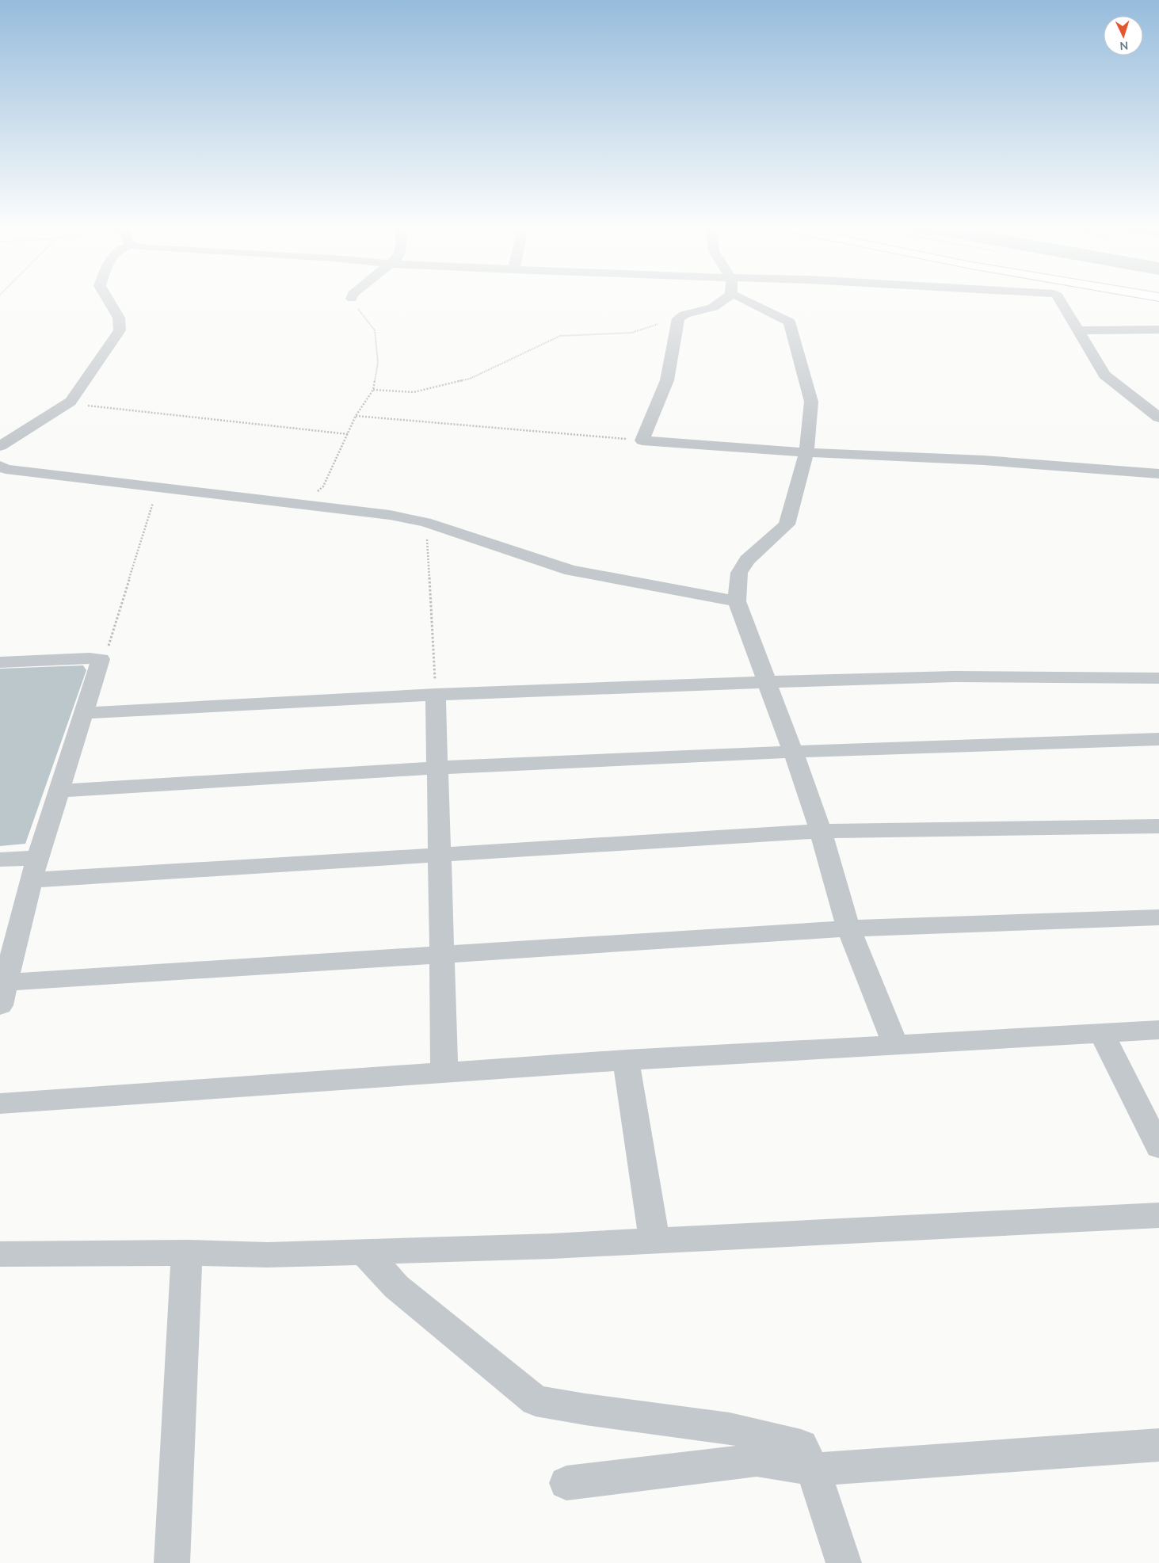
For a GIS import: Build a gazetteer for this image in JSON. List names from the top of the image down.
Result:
{
  "north": "bottom"
}
